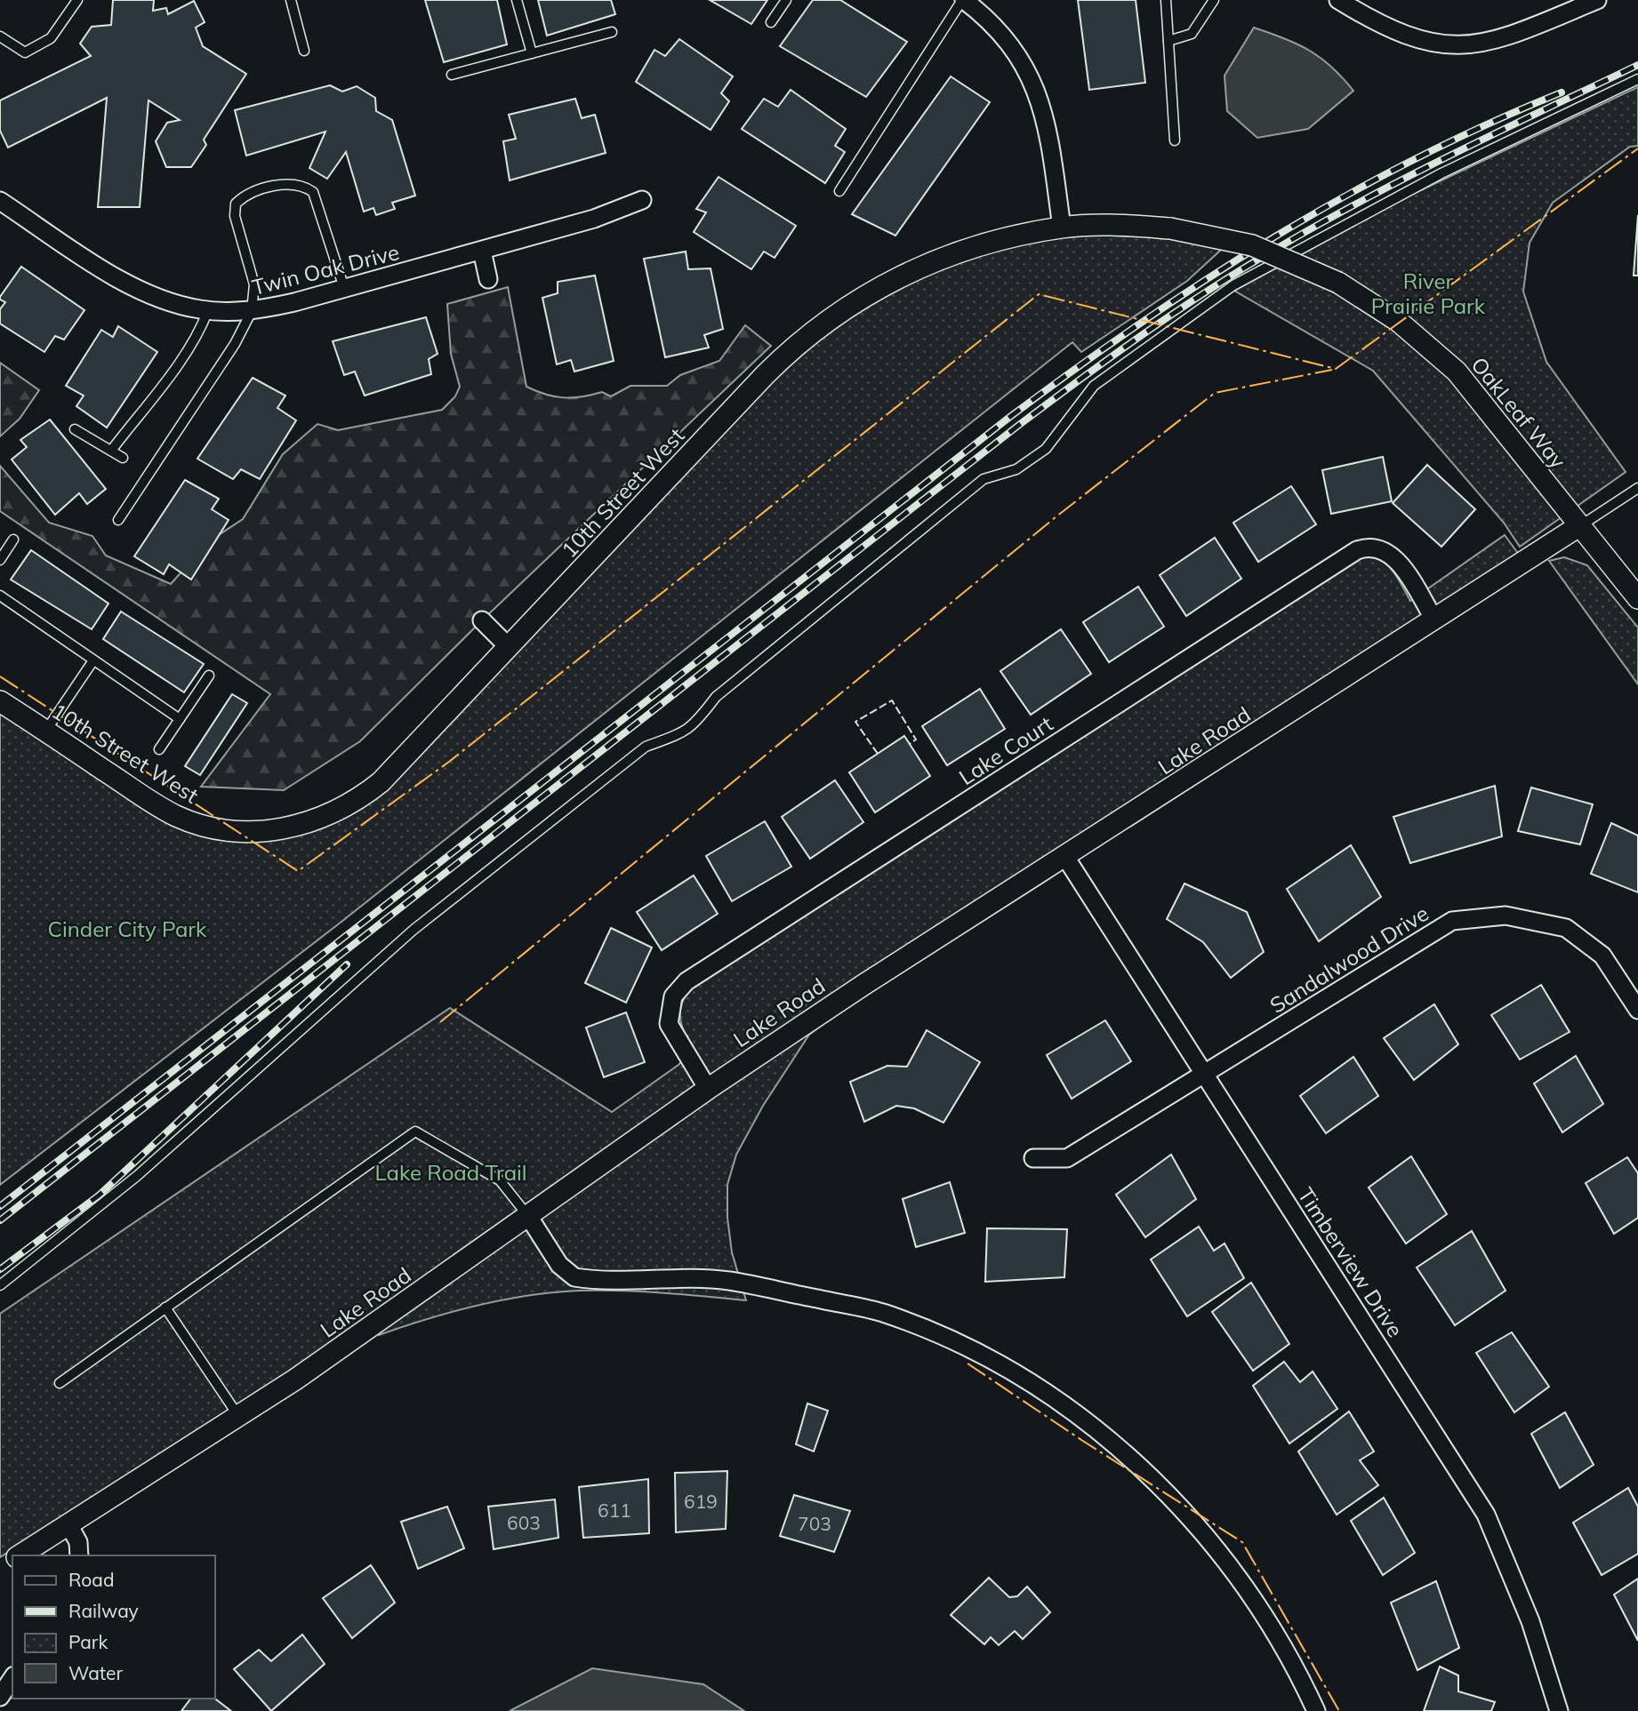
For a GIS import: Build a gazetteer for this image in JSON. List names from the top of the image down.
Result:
{
  "streets": {
    "street": [
      "Twin Oak Drive",
      "OakLeaf Way",
      "10th Street West",
      "Lake Road",
      "Lake Court",
      "Sandalwood Drive",
      "Timberview Drive"
    ]
  },
  "crossings": [
    ["OakLeaf Way", "10th Street West"],
    ["OakLeaf Way", "Lake Road"],
    ["Lake Road", "Lake Court"],
    ["Lake Road", "Timberview Drive"],
    ["Sandalwood Drive", "Timberview Drive"]
  ],
  "parks": ["River Prairie Park", "Cinder City Park", "Lake Road Trail"],
  "house_numbers": [
    "619",
    "611",
    "603",
    "703"
  ],
  "legend": [
    "Road",
    "Railway",
    "Park",
    "Water"
  ]
}
